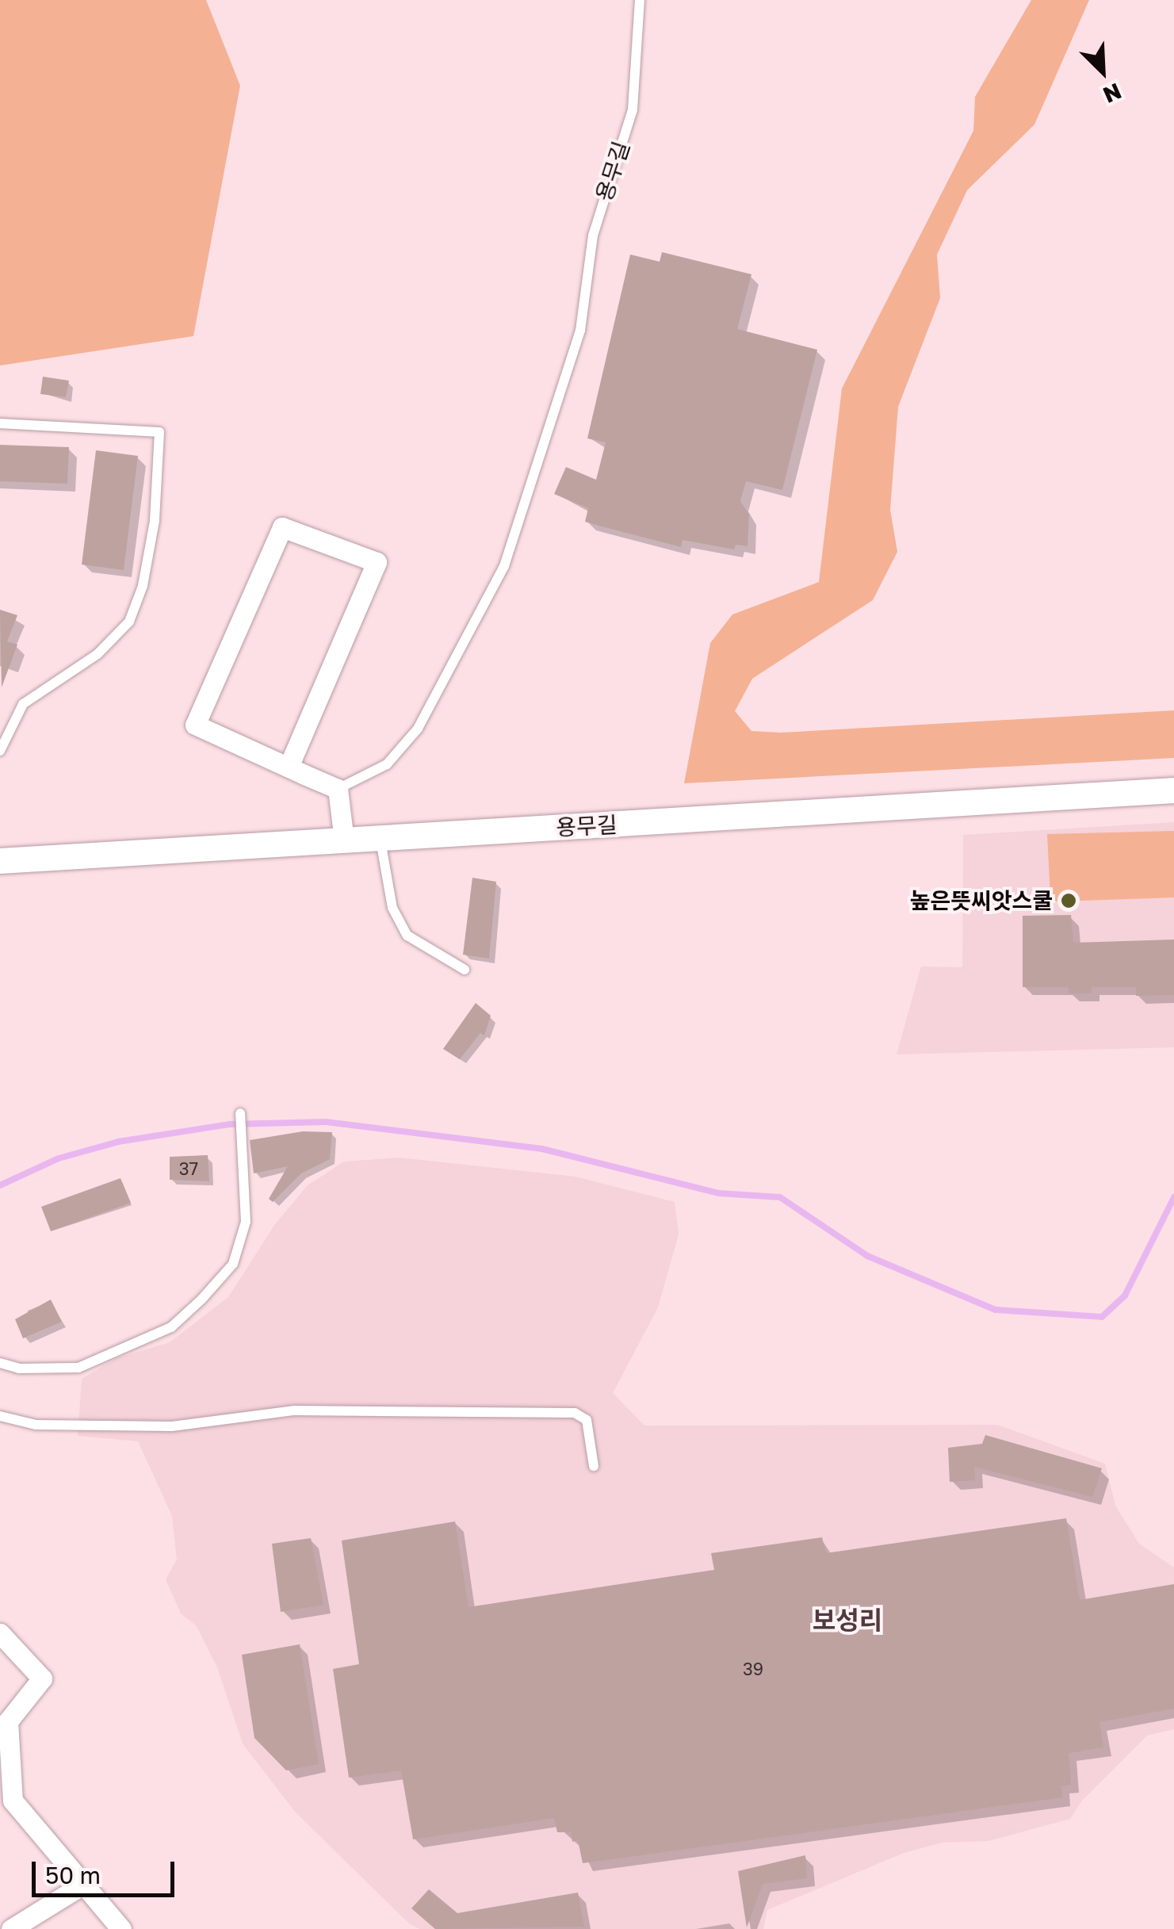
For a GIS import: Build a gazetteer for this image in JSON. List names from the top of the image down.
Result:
{
  "streets": {
    "street": ["용무길"]
  },
  "districts": ["보성리"],
  "places": ["높은뜻씨앗스쿨"],
  "house_numbers": ["37", "39"],
  "scale_bar": "50 m",
  "north": "bottom right"
}
